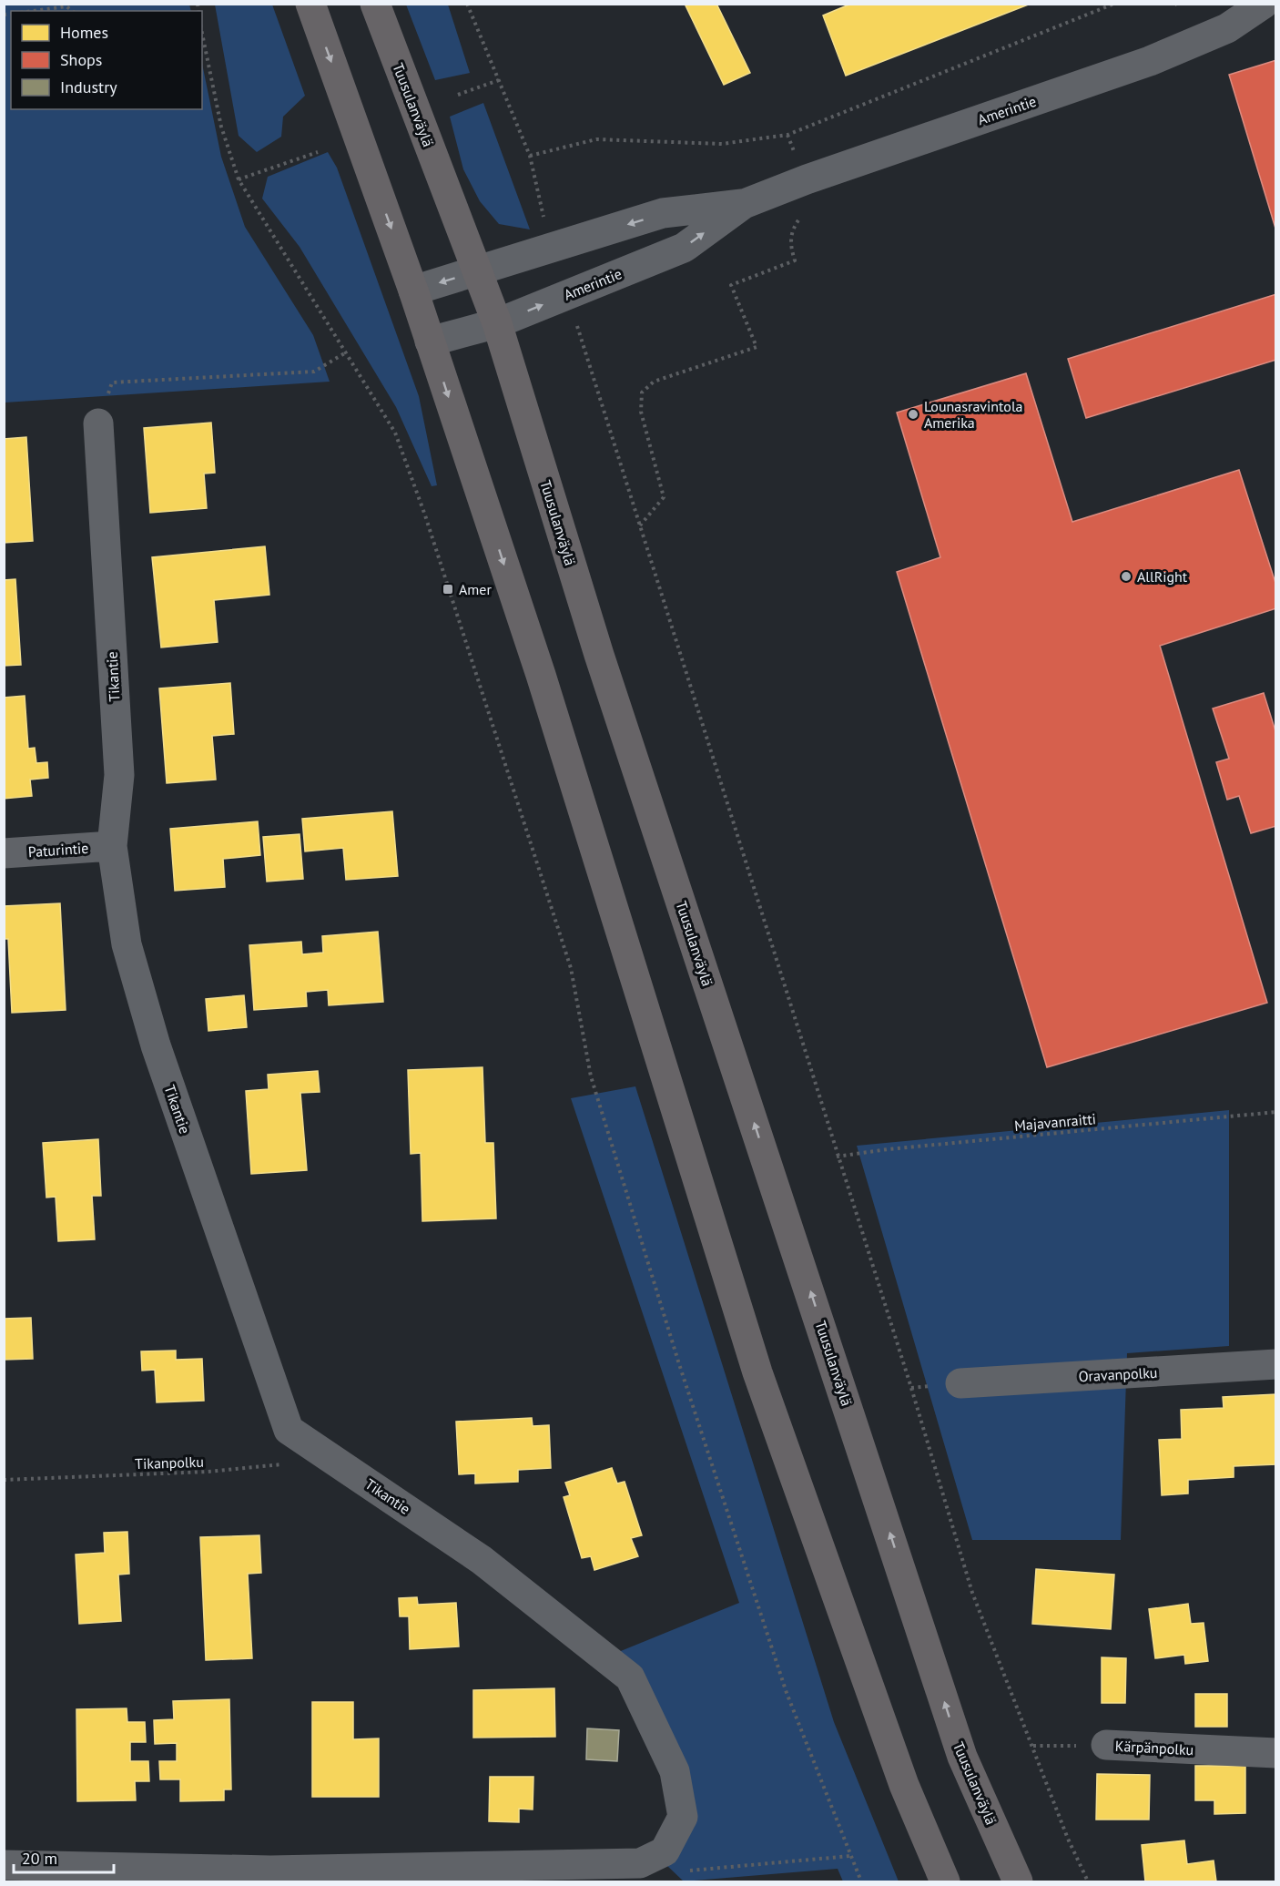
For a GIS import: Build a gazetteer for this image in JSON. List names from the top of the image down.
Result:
{
  "streets": {
    "main road": ["Tuusulanväylä"],
    "street": [
      "Amerintie",
      "Tikantie",
      "Paturintie",
      "Oravanpolku",
      "Kärpänpolku"
    ],
    "path": ["Majavanraitti", "Tikanpolku"]
  },
  "crossings": [
    ["Tuusulanväylä", "Amerintie"],
    ["Tikantie", "Paturintie"]
  ],
  "places": {
    "other": ["Lounasravintola Amerika", "AllRight"],
    "transit": ["Amer"]
  },
  "legend": ["Homes", "Shops", "Industry"],
  "scale_bar": "20 m"
}
